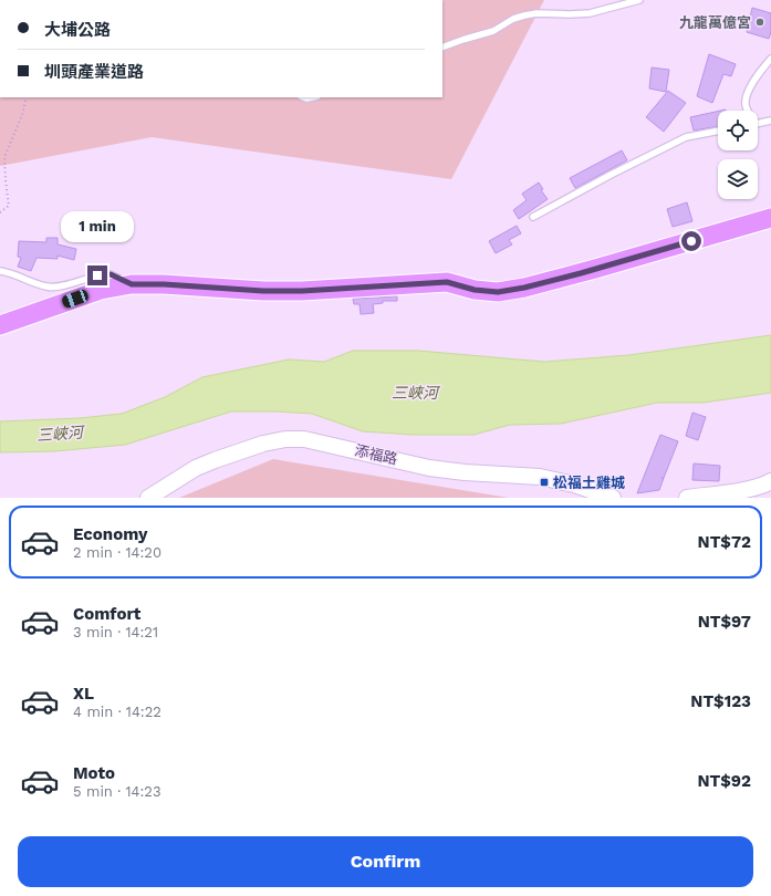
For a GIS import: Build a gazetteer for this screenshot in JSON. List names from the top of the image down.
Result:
{
  "streets": {
    "street": ["添福路"]
  },
  "water": ["三峽河"],
  "places": {
    "other": ["九龍萬億宮"],
    "transit": ["松福土雞城"]
  },
  "page": {
    "banner": ["大埔公路", "圳頭產業道路"],
    "bubble": "1 min",
    "list": [
      {
        "name": "Economy",
        "note": "2 min · 14:20",
        "value": "NT$72"
      },
      {
        "name": "Comfort",
        "note": "3 min · 14:21",
        "value": "NT$97"
      },
      {
        "name": "XL",
        "note": "4 min · 14:22",
        "value": "NT$123"
      },
      {
        "name": "Moto",
        "note": "5 min · 14:23",
        "value": "NT$92"
      }
    ],
    "buttons": "Confirm"
  }
}
